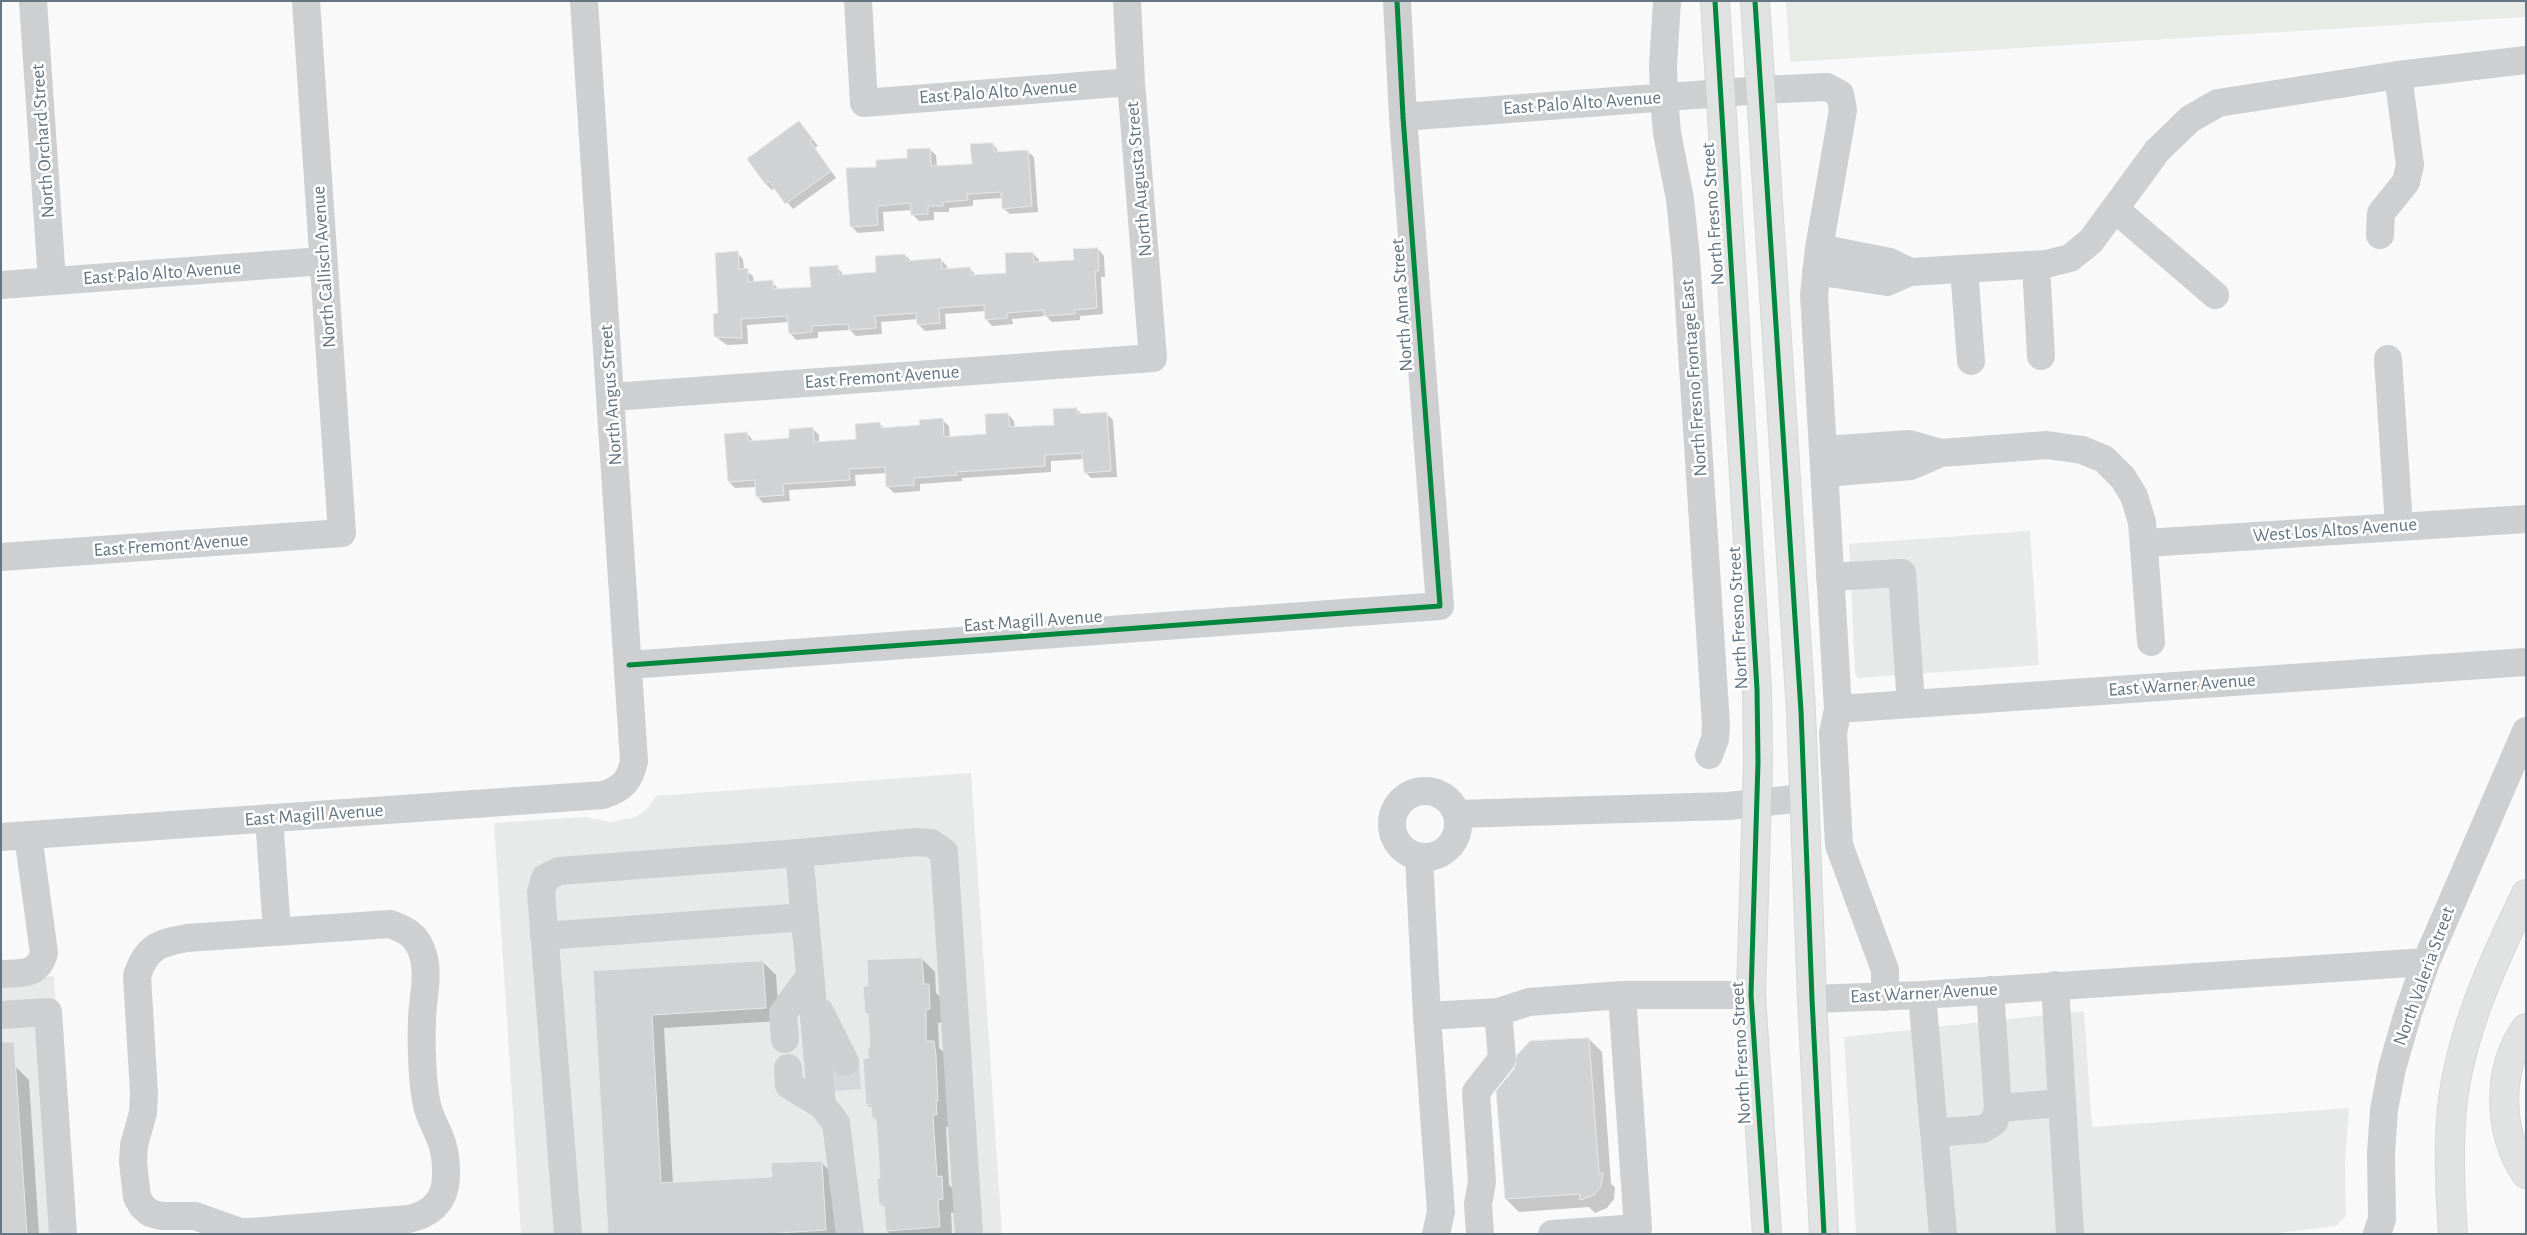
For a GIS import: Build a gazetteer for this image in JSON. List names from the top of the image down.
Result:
{
  "streets": {
    "main road": ["North Fresno Street"],
    "street": [
      "East Palo Alto Avenue",
      "North Orchard Street",
      "North Augusta Street",
      "North Callisch Avenue",
      "North Anna Street",
      "East Fremont Avenue",
      "North Fresno Frontage East",
      "North Angus Street",
      "West Los Altos Avenue",
      "East Magill Avenue",
      "East Warner Avenue",
      "North Valeria Street"
    ]
  },
  "crossings": [
    ["East Palo Alto Avenue", "North Orchard Street"],
    ["East Palo Alto Avenue", "North Augusta Street"],
    ["East Palo Alto Avenue", "North Fresno Street"],
    ["East Palo Alto Avenue", "North Callisch Avenue"],
    ["East Palo Alto Avenue", "North Anna Street"],
    ["East Palo Alto Avenue", "North Fresno Frontage East"],
    ["North Augusta Street", "East Fremont Avenue"],
    ["North Callisch Avenue", "East Fremont Avenue"],
    ["North Anna Street", "East Magill Avenue"],
    ["East Fremont Avenue", "North Angus Street"],
    ["North Angus Street", "East Magill Avenue"],
    ["East Warner Avenue", "North Valeria Street"]
  ]
}
